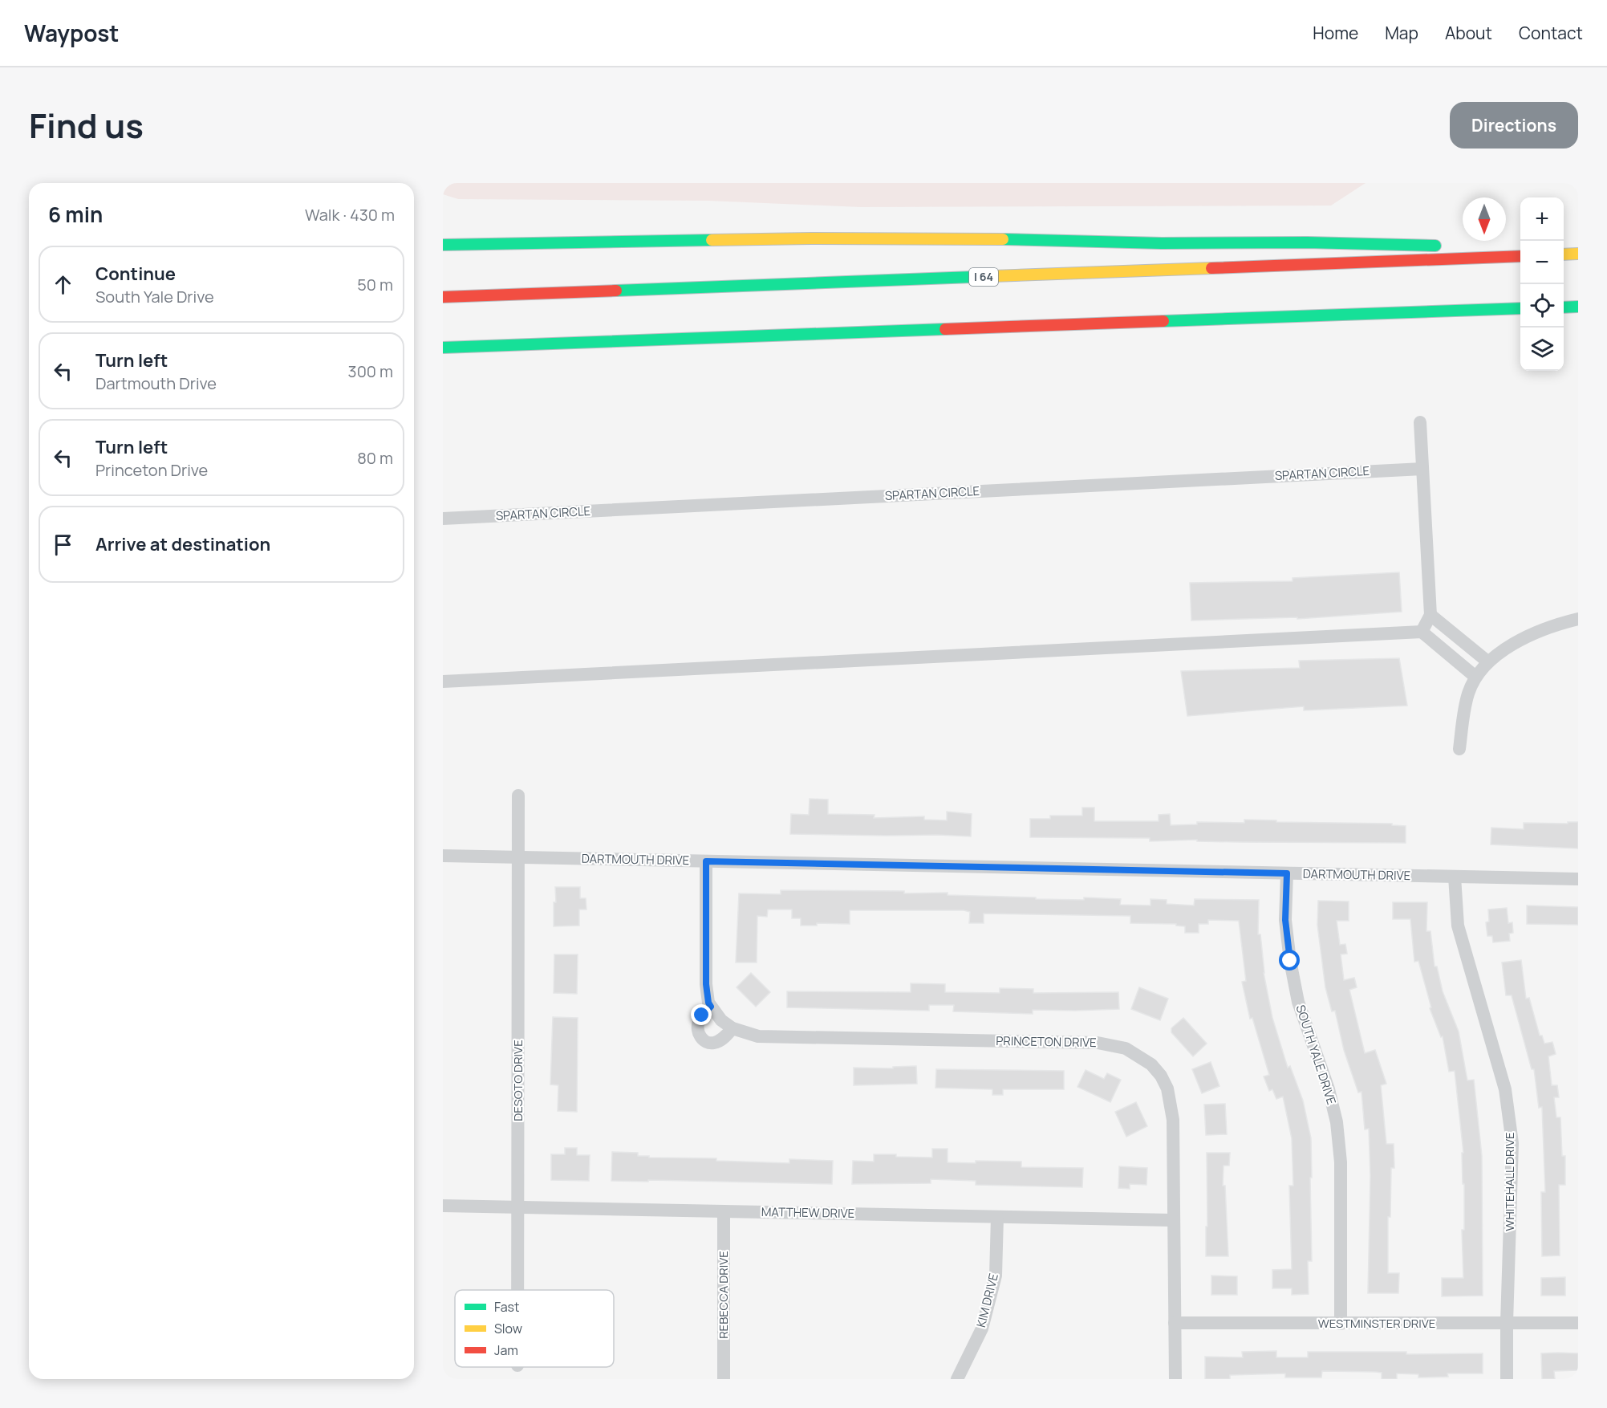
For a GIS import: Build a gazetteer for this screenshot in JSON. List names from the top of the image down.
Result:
{
  "streets": {
    "highway": ["I 64"],
    "street": [
      "SPARTAN CIRCLE",
      "DARTMOUTH DRIVE",
      "PRINCETON DRIVE",
      "SOUTH YALE DRIVE",
      "DESOTO DRIVE",
      "WHITEHALL DRIVE",
      "MATTHEW DRIVE",
      "REBECCA DRIVE",
      "KIM DRIVE",
      "WESTMINSTER DRIVE"
    ]
  },
  "crossings": [
    ["DARTMOUTH DRIVE", "SOUTH YALE DRIVE"],
    ["DARTMOUTH DRIVE", "DESOTO DRIVE"],
    ["DARTMOUTH DRIVE", "WHITEHALL DRIVE"],
    ["PRINCETON DRIVE", "MATTHEW DRIVE"],
    ["PRINCETON DRIVE", "WESTMINSTER DRIVE"],
    ["SOUTH YALE DRIVE", "WESTMINSTER DRIVE"],
    ["DESOTO DRIVE", "MATTHEW DRIVE"],
    ["WHITEHALL DRIVE", "WESTMINSTER DRIVE"],
    ["MATTHEW DRIVE", "REBECCA DRIVE"],
    ["MATTHEW DRIVE", "KIM DRIVE"]
  ],
  "legend": ["Fast", "Slow", "Jam"],
  "north": "bottom",
  "page": {
    "header": "Waypost",
    "nav": [
      "Home",
      "Map",
      "About",
      "Contact"
    ],
    "title": "Find us",
    "buttons": "Directions",
    "heading": ["6 min", "Walk · 430 m"],
    "map_buttons": ["+", "−"],
    "list": [
      ["Continue", "South Yale Drive", "50 m"],
      ["Turn left", "Dartmouth Drive", "300 m"],
      ["Turn left", "Princeton Drive", "80 m"],
      "Arrive at destination"
    ]
  }
}
